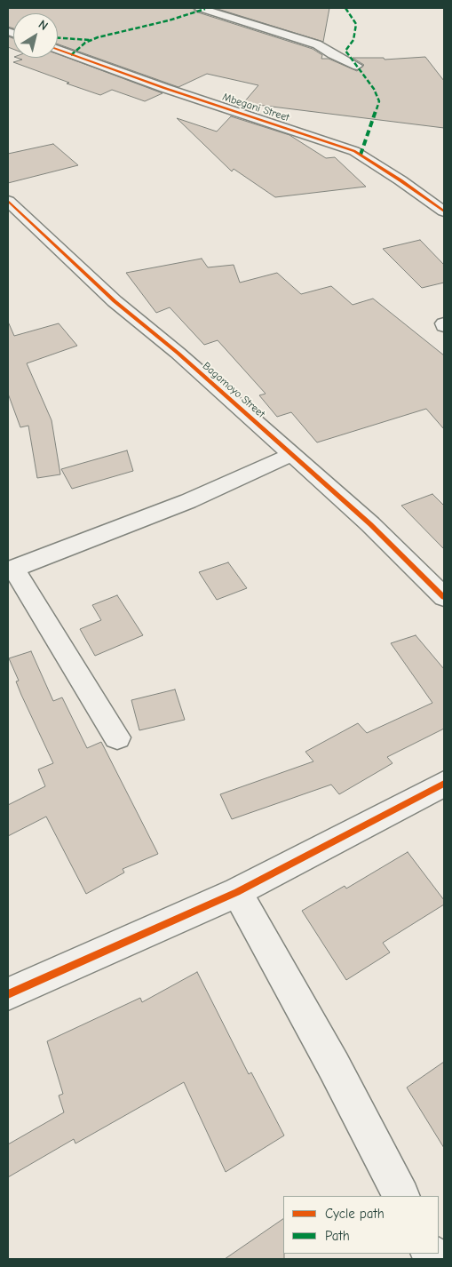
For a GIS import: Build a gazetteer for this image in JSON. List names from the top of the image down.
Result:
{
  "streets": {
    "street": ["Mbegani Street", "Bagamoyo Street"]
  },
  "legend": ["Cycle path", "Path"],
  "north": "top right"
}
